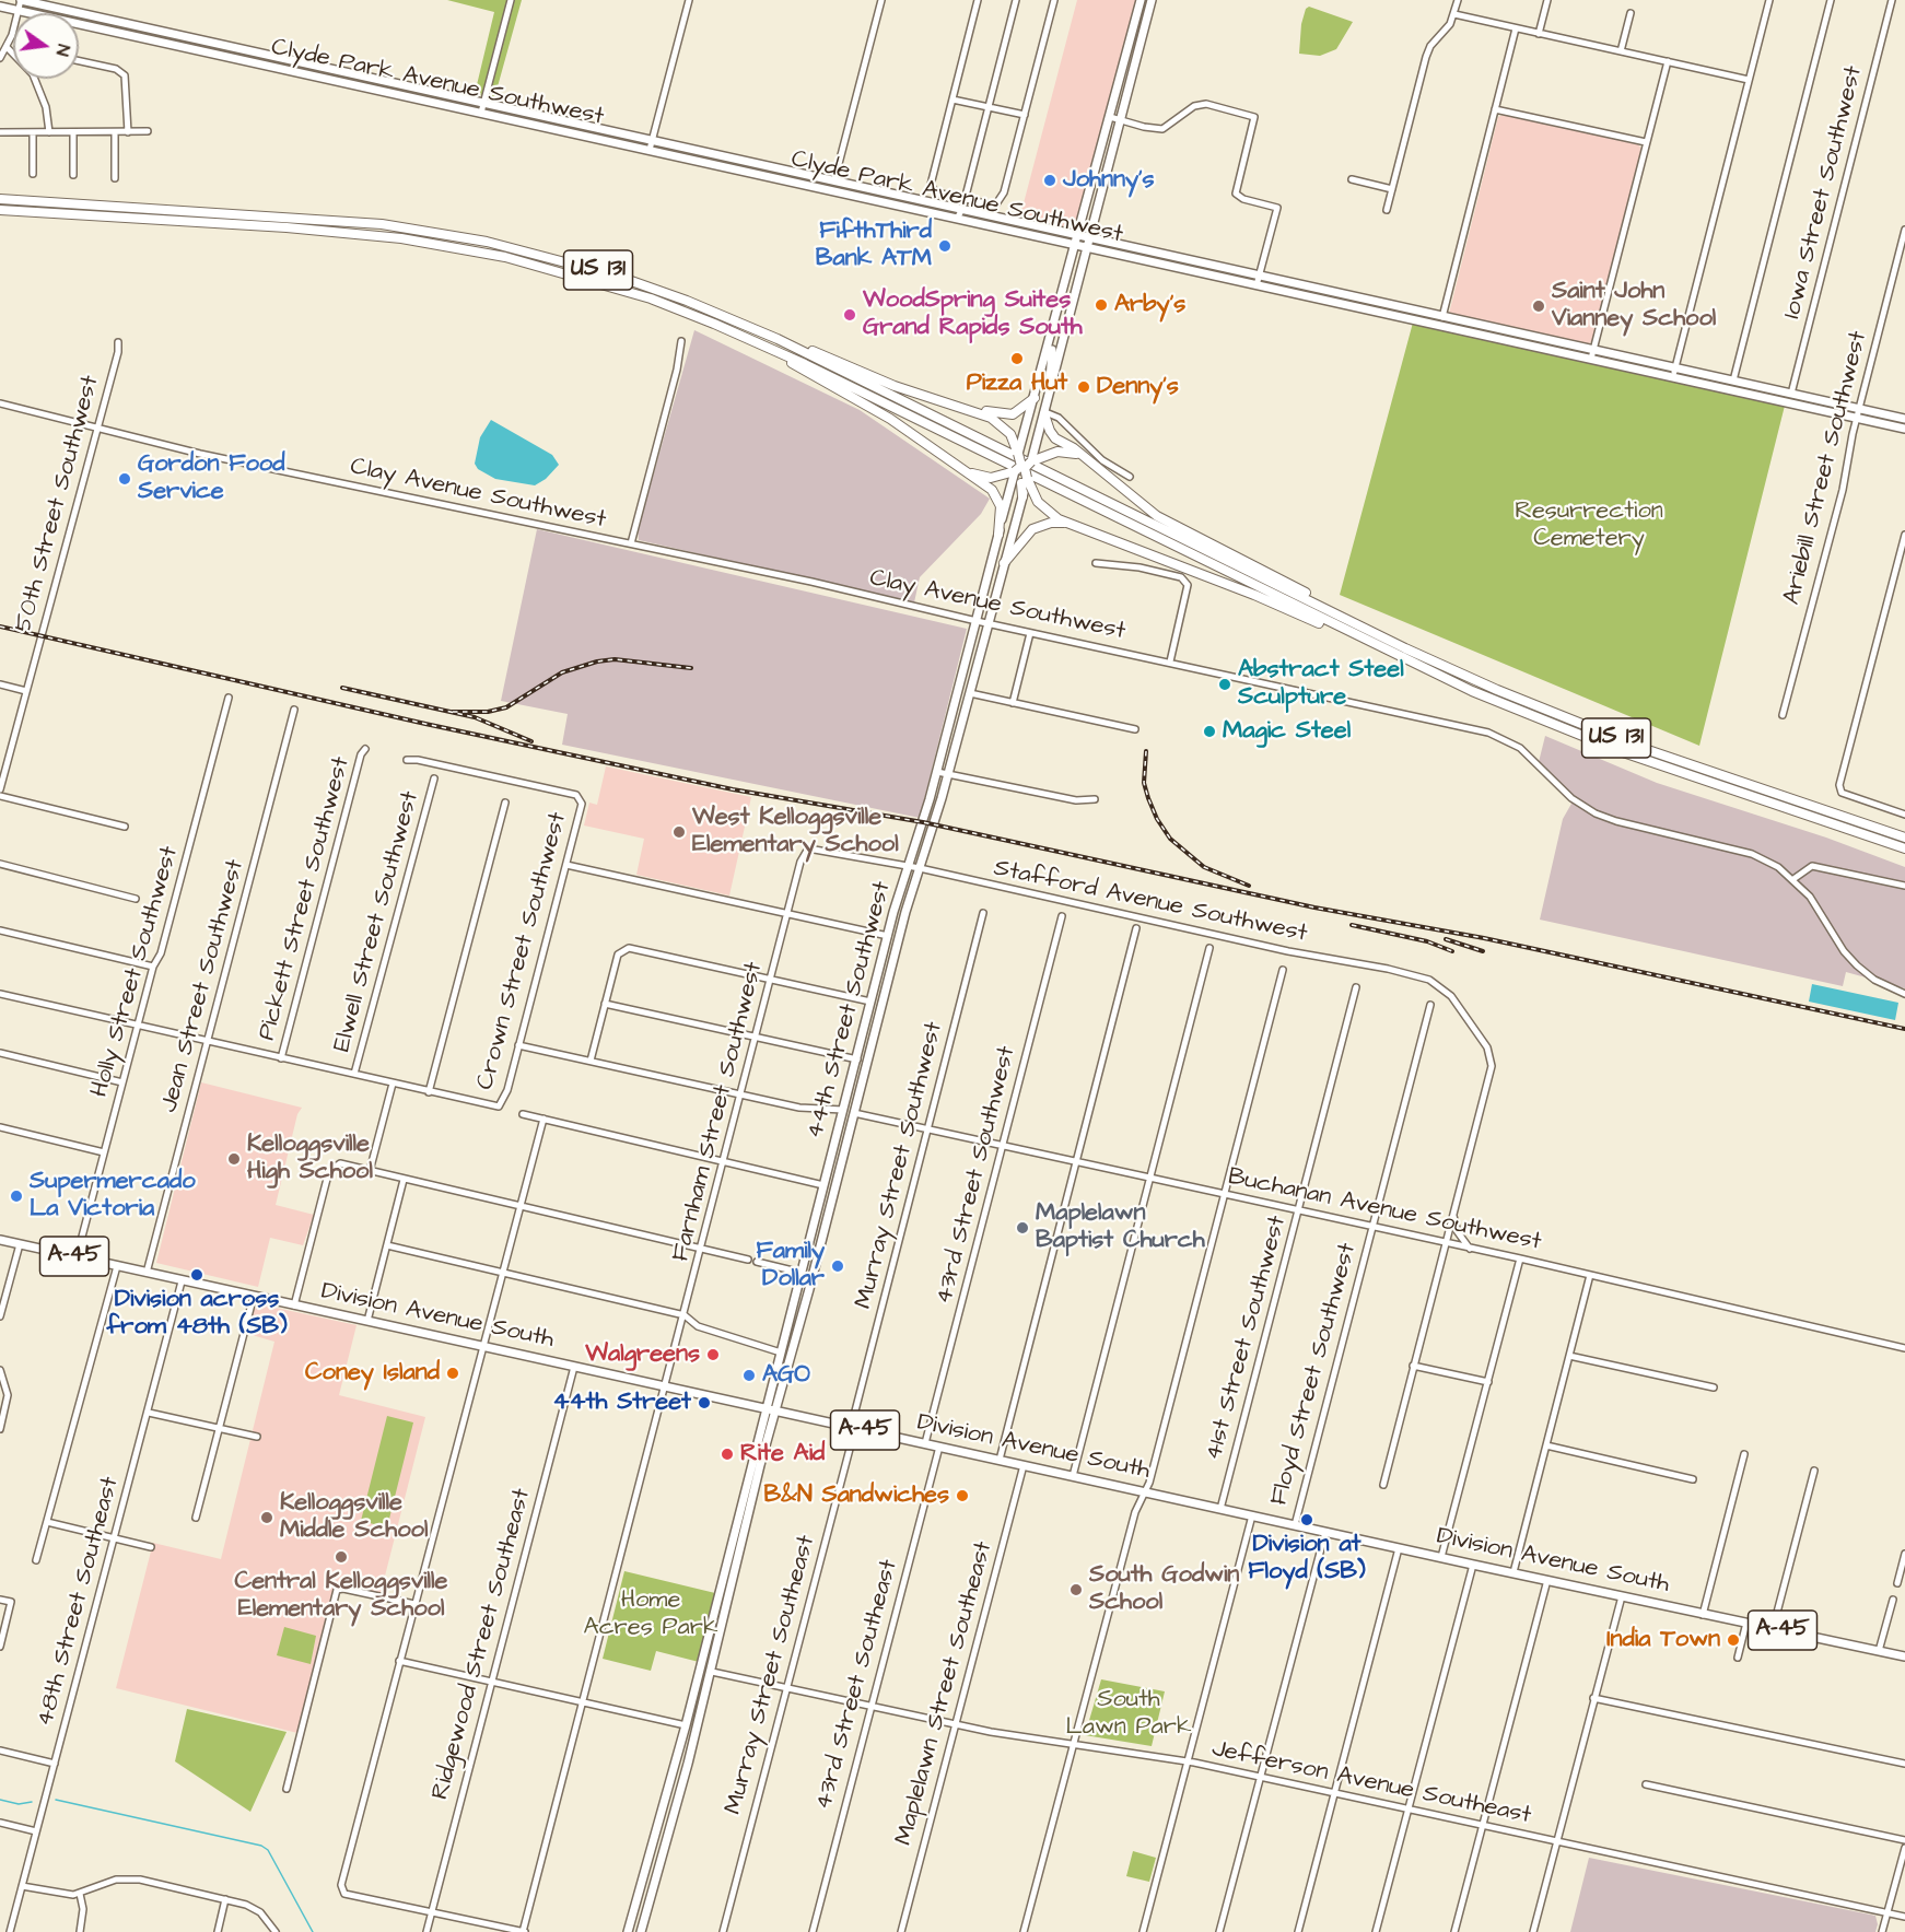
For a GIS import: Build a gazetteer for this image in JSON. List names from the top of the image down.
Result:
{
  "streets": {
    "highway": ["US 131"],
    "main road": [
      "Clyde Park Avenue Southwest",
      "44th Street Southwest",
      "A-45",
      "Division Avenue South"
    ],
    "street": [
      "Iowa Street Southwest",
      "Ariebill Street Southwest",
      "Clay Avenue Southwest",
      "50th Street Southwest",
      "Pickett Street Southwest",
      "Stafford Avenue Southwest",
      "Elwell Street Southwest",
      "Crown Street Southwest",
      "Holly Street Southwest",
      "Jean Street Southwest",
      "Farnham Street Southwest",
      "Murray Street Southwest",
      "43rd Street Southwest",
      "Buchanan Avenue Southwest",
      "41st Street Southwest",
      "Floyd Street Southwest",
      "48th Street Southeast",
      "Ridgewood Street Southeast",
      "Murray Street Southeast",
      "43rd Street Southeast",
      "Maplelawn Street Southeast",
      "Jefferson Avenue Southeast"
    ]
  },
  "crossings": [
    ["Clyde Park Avenue Southwest", "Iowa Street Southwest"],
    ["Clyde Park Avenue Southwest", "Ariebill Street Southwest"],
    ["Clyde Park Avenue Southwest", "44th Street Southwest"],
    ["Clay Avenue Southwest", "50th Street Southwest"],
    ["Clay Avenue Southwest", "44th Street Southwest"],
    ["Stafford Avenue Southwest", "44th Street Southwest"],
    ["Stafford Avenue Southwest", "Farnham Street Southwest"],
    ["Stafford Avenue Southwest", "Buchanan Avenue Southwest"],
    ["Holly Street Southwest", "Division Avenue South"],
    ["Jean Street Southwest", "Division Avenue South"],
    ["44th Street Southwest", "Buchanan Avenue Southwest"],
    ["44th Street Southwest", "Division Avenue South"],
    ["44th Street Southwest", "Jefferson Avenue Southeast"],
    ["Farnham Street Southwest", "Division Avenue South"],
    ["Murray Street Southwest", "Buchanan Avenue Southwest"],
    ["Murray Street Southwest", "Division Avenue South"],
    ["Murray Street Southwest", "Murray Street Southeast"],
    ["43rd Street Southwest", "Buchanan Avenue Southwest"],
    ["43rd Street Southwest", "Division Avenue South"],
    ["Buchanan Avenue Southwest", "41st Street Southwest"],
    ["Buchanan Avenue Southwest", "Floyd Street Southwest"],
    ["Division Avenue South", "41st Street Southwest"],
    ["Division Avenue South", "Floyd Street Southwest"],
    ["Division Avenue South", "48th Street Southeast"],
    ["Division Avenue South", "Ridgewood Street Southeast"],
    ["Division Avenue South", "Murray Street Southeast"],
    ["Division Avenue South", "43rd Street Southeast"],
    ["Division Avenue South", "Maplelawn Street Southeast"],
    ["Murray Street Southeast", "Jefferson Avenue Southeast"],
    ["43rd Street Southeast", "Jefferson Avenue Southeast"],
    ["Maplelawn Street Southeast", "Jefferson Avenue Southeast"]
  ],
  "parks": ["Resurrection Cemetery", "Home Acres Park", "South Lawn Park"],
  "places": [
    "Johnny's",
    "FifthThird Bank ATM",
    "Arby's",
    "Saint John Vianney School",
    "WoodSpring Suites Grand Rapids South",
    "Pizza Hut",
    "Denny's",
    "Gordon Food Service",
    "Abstract Steel Sculpture",
    "Magic Steel",
    "West Kelloggsville Elementary School",
    "Kelloggsville High School",
    "Supermercado La Victoria",
    "Maplelawn Baptist Church",
    "Family Dollar",
    "Division across from 48th (SB)",
    "Walgreens",
    "Coney Island",
    "AGO",
    "44th Street",
    "Rite Aid",
    "B&N Sandwiches",
    "Kelloggsville Middle School",
    "Division at Floyd (SB)",
    "Central Kelloggsville Elementary School",
    "South Godwin School",
    "India Town"
  ],
  "north": "right"
}
